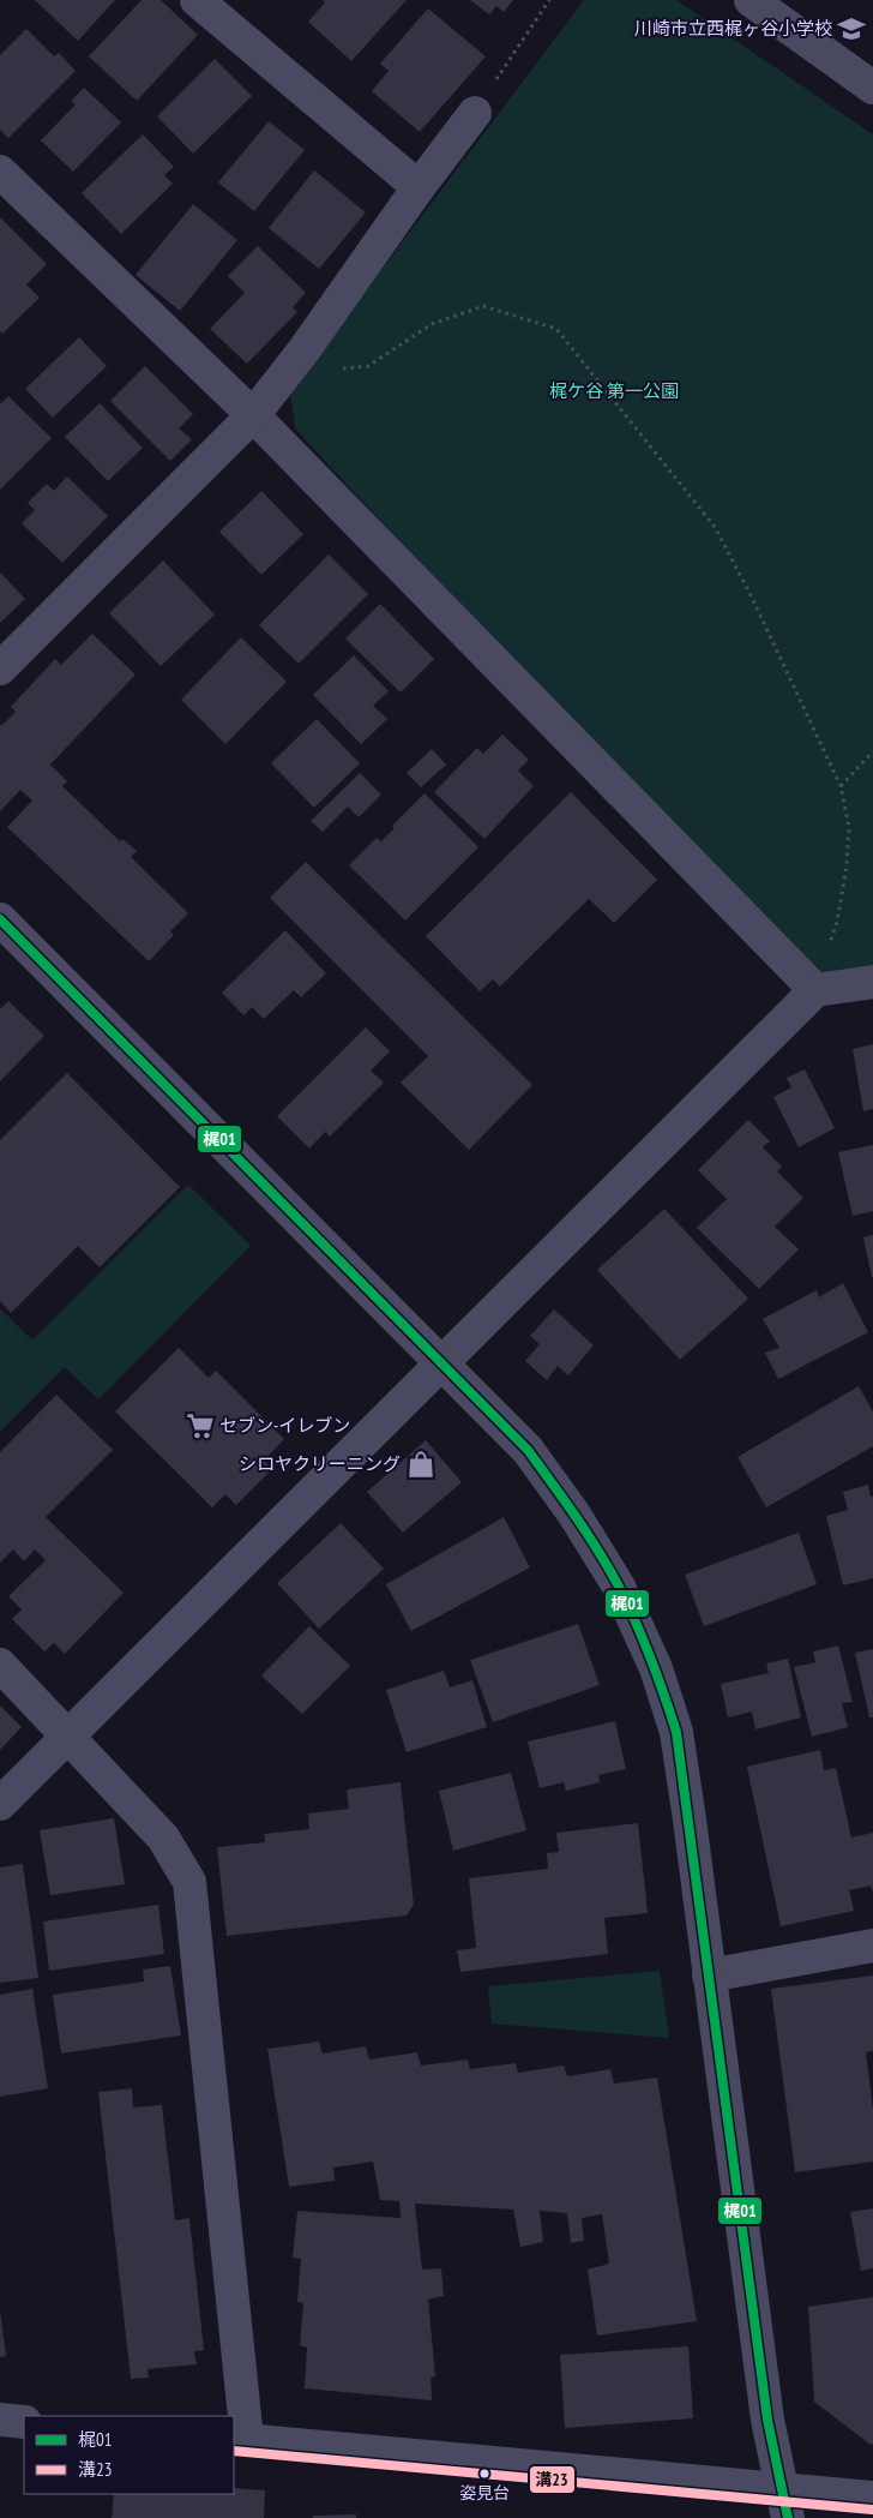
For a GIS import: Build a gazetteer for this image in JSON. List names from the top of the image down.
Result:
{
  "parks": ["梶ケ谷 第一公園"],
  "places": {
    "school or university": ["川崎市立西梶ヶ谷小学校"],
    "supermarket": ["セブン-イレブン"],
    "shop": ["シロヤクリーニング"],
    "other": ["姿見台"]
  },
  "lines": ["transit line 梶01", "transit line 溝23"],
  "legend": ["梶01", "溝23"]
}
